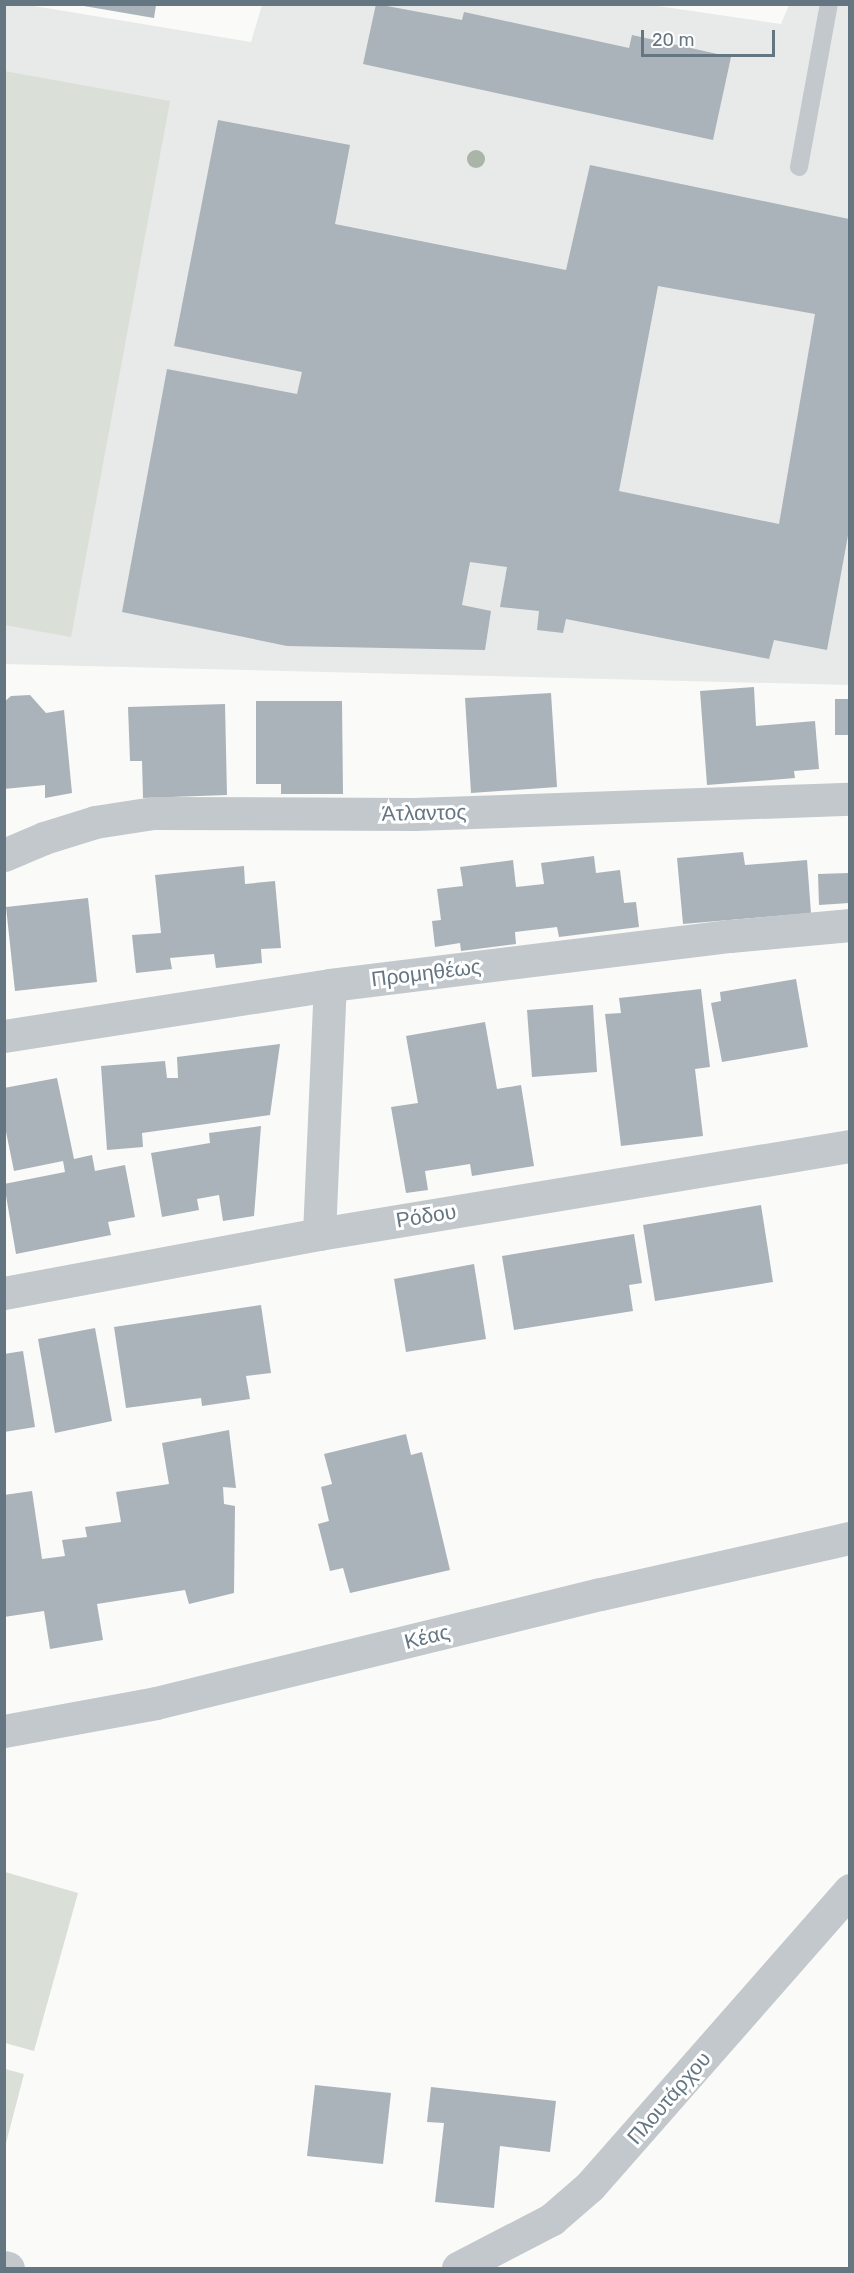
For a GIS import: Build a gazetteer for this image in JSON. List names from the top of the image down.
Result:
{
  "streets": {
    "street": [
      "Άτλαντος",
      "Προμηθέως",
      "Ρόδου",
      "Κέας",
      "Πλουτάρχου"
    ]
  },
  "scale_bar": "20 m"
}
